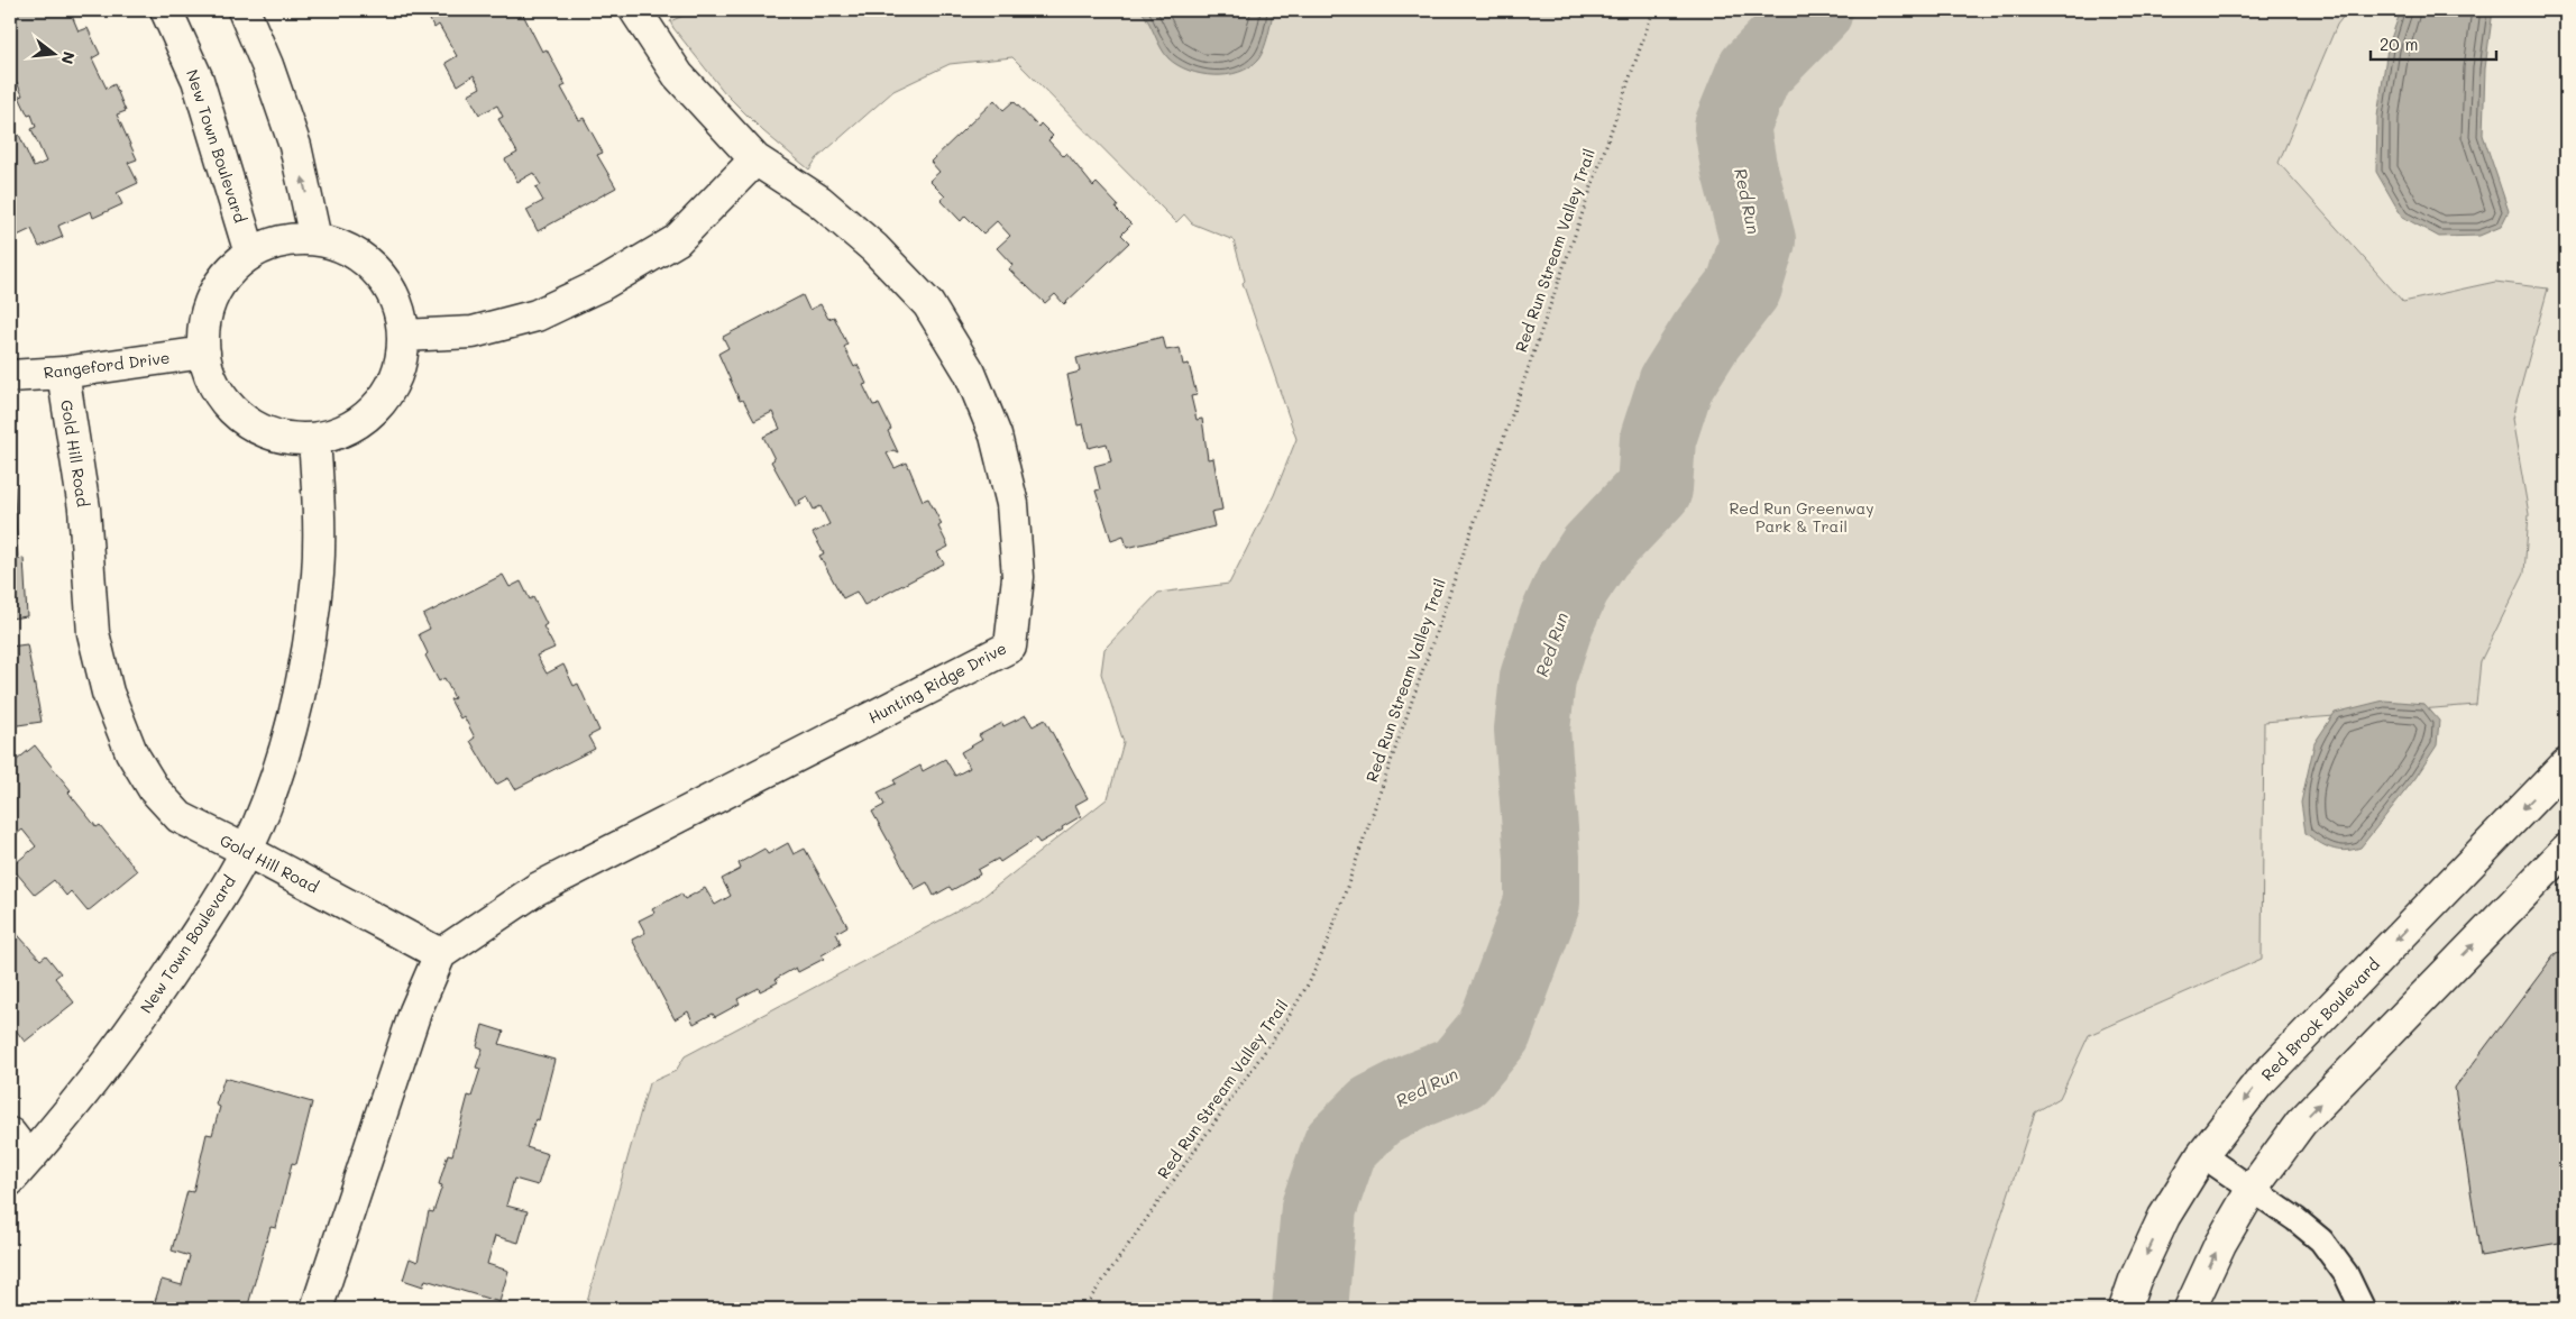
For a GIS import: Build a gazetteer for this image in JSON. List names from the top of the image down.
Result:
{
  "streets": {
    "street": [
      "New Town Boulevard",
      "Rangeford Drive",
      "Gold Hill Road",
      "Hunting Ridge Drive",
      "Red Brook Boulevard"
    ],
    "path": ["Red Run Stream Valley Trail"]
  },
  "crossings": [
    ["New Town Boulevard", "Rangeford Drive"],
    ["New Town Boulevard", "Gold Hill Road"],
    ["Rangeford Drive", "Gold Hill Road"],
    ["Gold Hill Road", "Hunting Ridge Drive"]
  ],
  "water": ["Red Run"],
  "parks": ["Red Run Greenway Park & Trail"],
  "scale_bar": "20 m",
  "north": "right"
}
